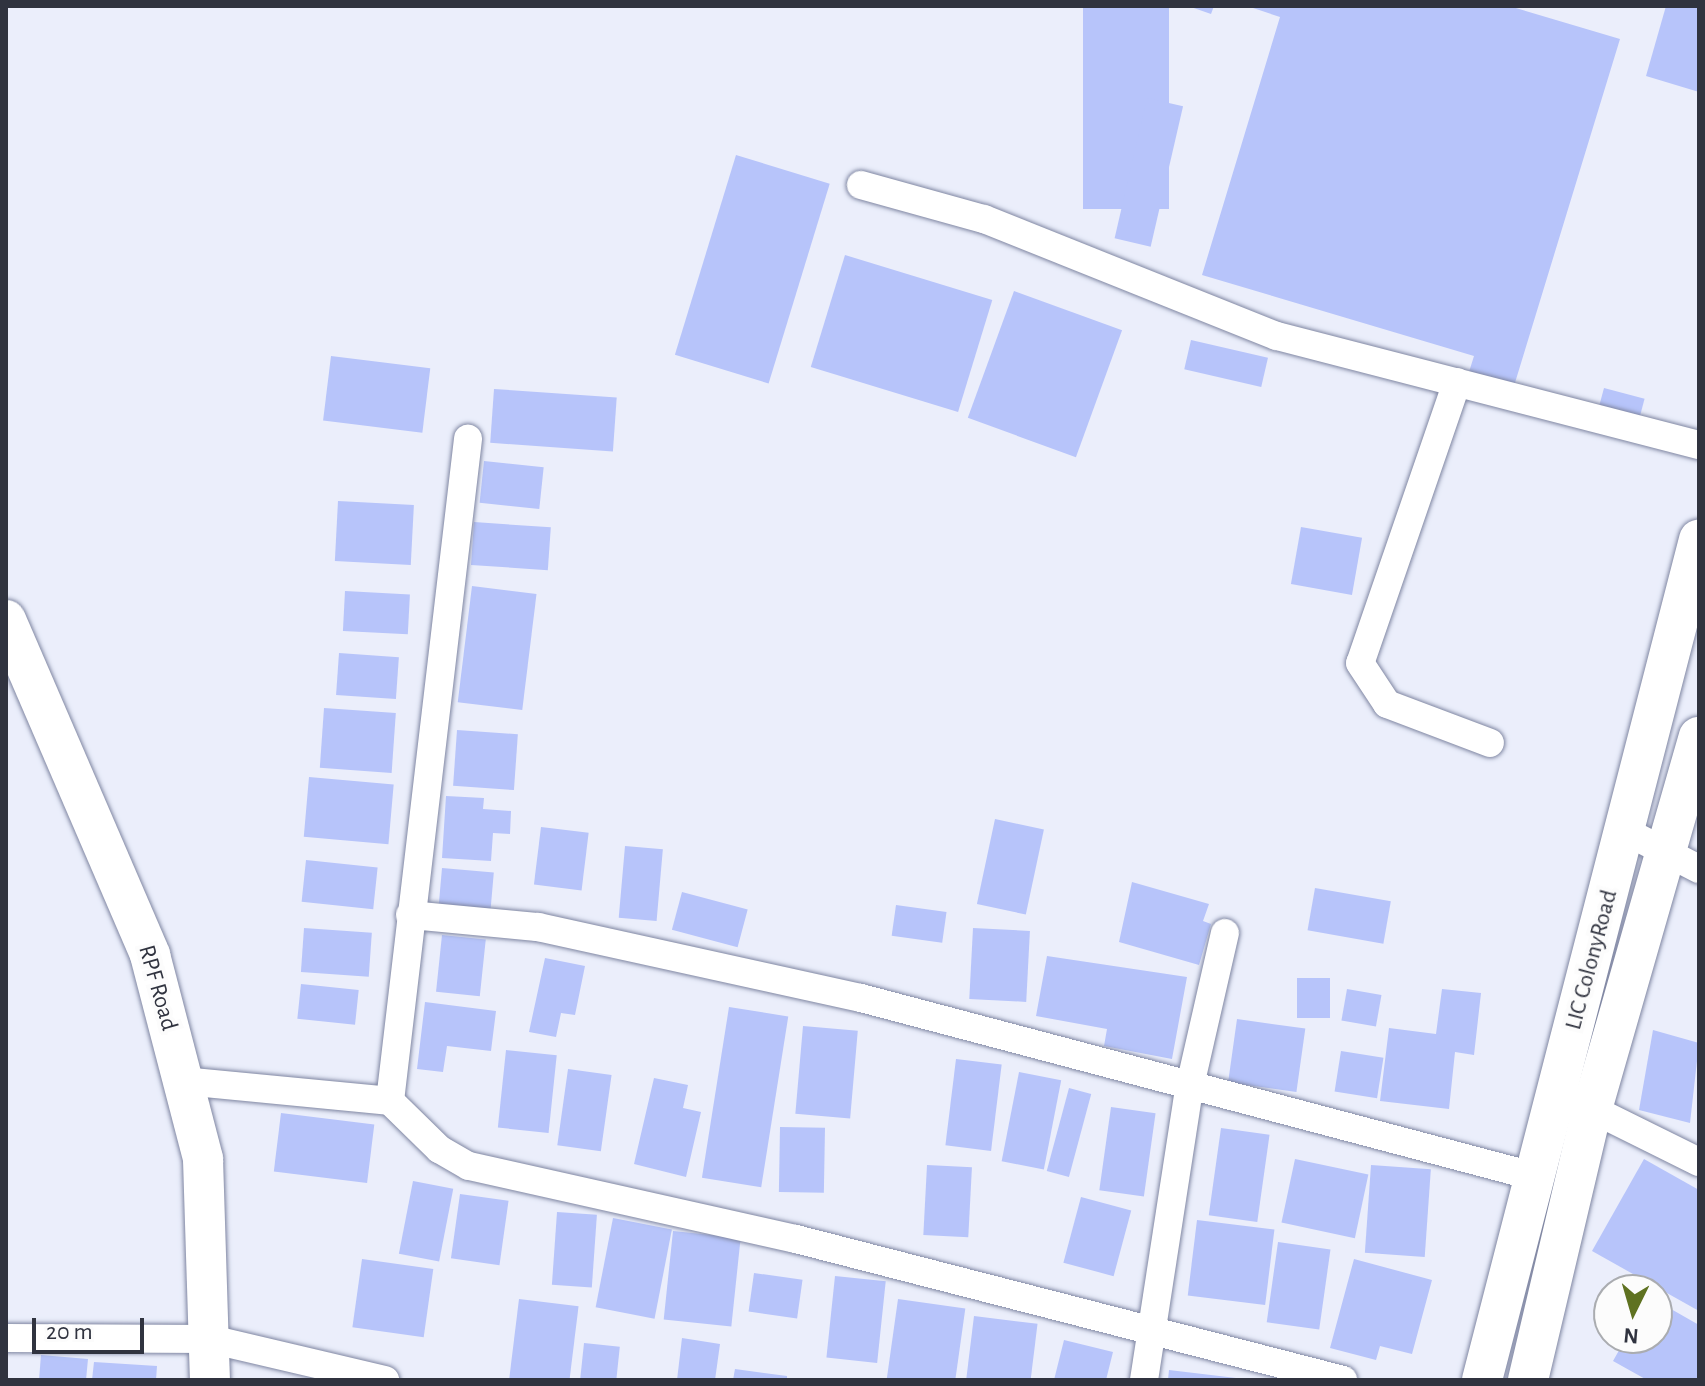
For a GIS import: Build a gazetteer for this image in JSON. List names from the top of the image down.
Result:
{
  "streets": {
    "main road": ["LIC ColonyRoad", "RPF Road"]
  },
  "scale_bar": "20 m",
  "north": "bottom"
}
